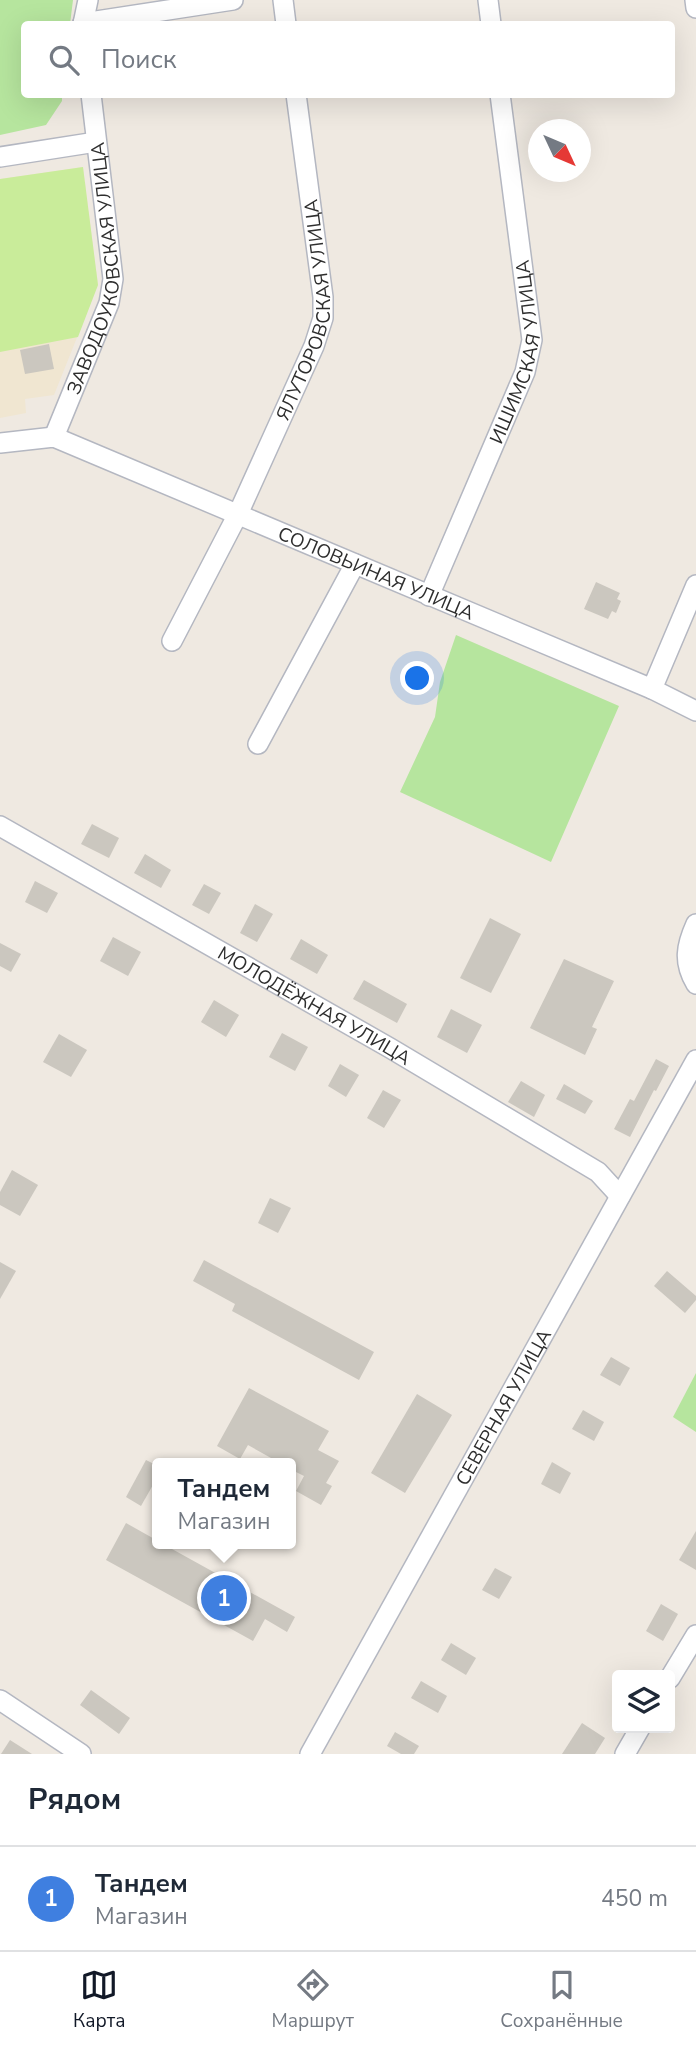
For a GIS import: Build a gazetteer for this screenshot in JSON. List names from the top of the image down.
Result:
{
  "streets": {
    "street": [
      "ЗАВОДОУКОВСКАЯ УЛИЦА",
      "ЯЛУТОРОВСКАЯ УЛИЦА",
      "ИШИМСКАЯ УЛИЦА",
      "СОЛОВЬИНАЯ УЛИЦА",
      "МОЛОДЁЖНАЯ УЛИЦА",
      "СЕВЕРНАЯ УЛИЦА"
    ]
  },
  "crossings": [
    ["ЗАВОДОУКОВСКАЯ УЛИЦА", "СОЛОВЬИНАЯ УЛИЦА"],
    ["ЯЛУТОРОВСКАЯ УЛИЦА", "СОЛОВЬИНАЯ УЛИЦА"],
    ["ИШИМСКАЯ УЛИЦА", "СОЛОВЬИНАЯ УЛИЦА"],
    ["МОЛОДЁЖНАЯ УЛИЦА", "СЕВЕРНАЯ УЛИЦА"]
  ],
  "north": "bottom right",
  "page": {
    "search": "Поиск",
    "popup": ["Тандем", "Магазин"],
    "pins": "1",
    "heading": "Рядом",
    "list": [
      {
        "mark": "1",
        "name": "Тандем",
        "note": "Магазин",
        "value": "450 m"
      }
    ],
    "nav": ["Карта", "Маршрут", "Сохранённые"]
  }
}
